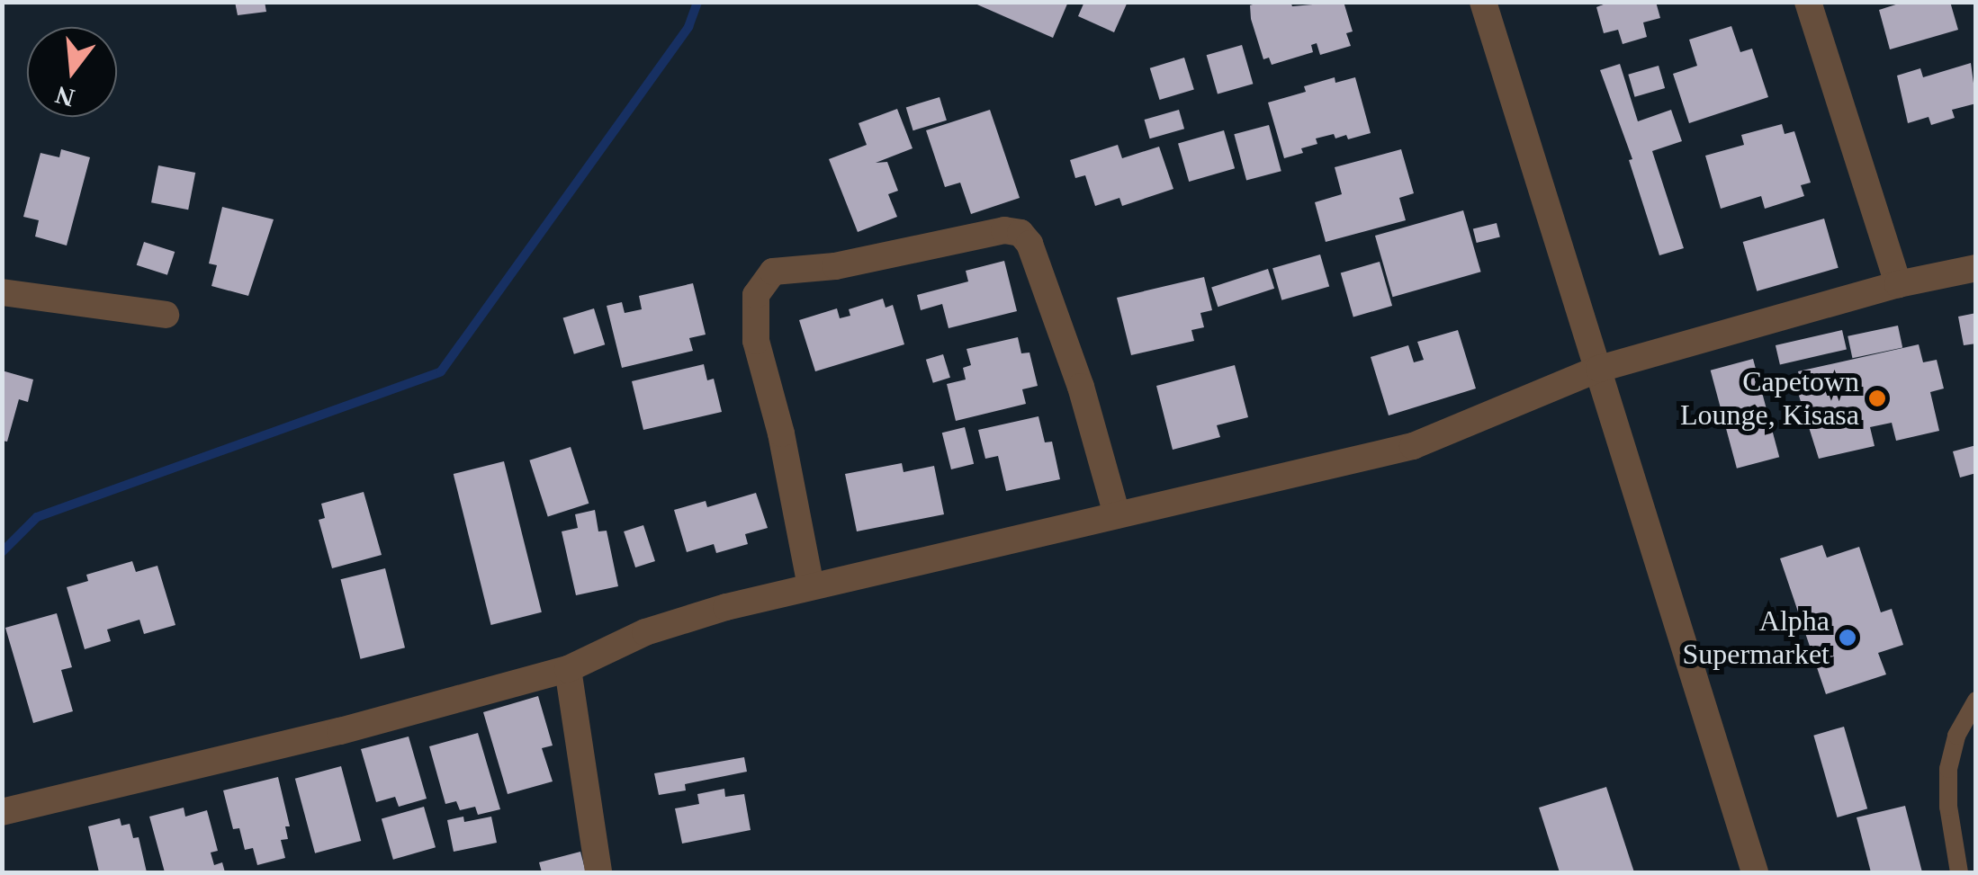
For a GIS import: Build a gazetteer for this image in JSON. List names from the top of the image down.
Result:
{
  "places": ["Capetown Lounge, Kisasa", "Alpha Supermarket"],
  "north": "bottom"
}
